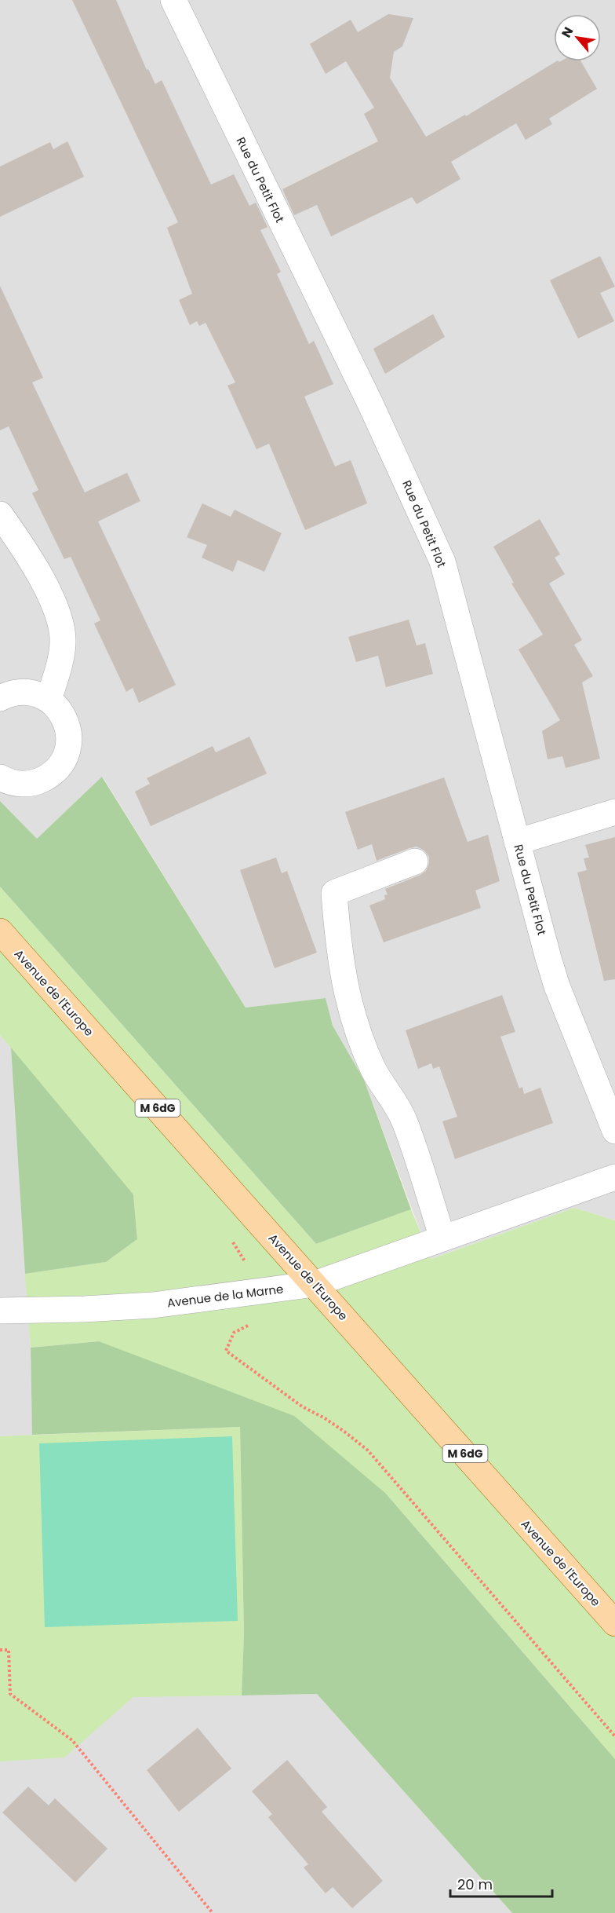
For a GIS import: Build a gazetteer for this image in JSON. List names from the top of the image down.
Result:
{
  "streets": {
    "main road": ["Avenue de l'Europe", "M 6dG"],
    "street": ["Rue du Petit Flot", "Avenue de la Marne"]
  },
  "crossings": [
    ["Avenue de l'Europe", "Avenue de la Marne"]
  ],
  "scale_bar": "20 m",
  "north": "top left"
}
